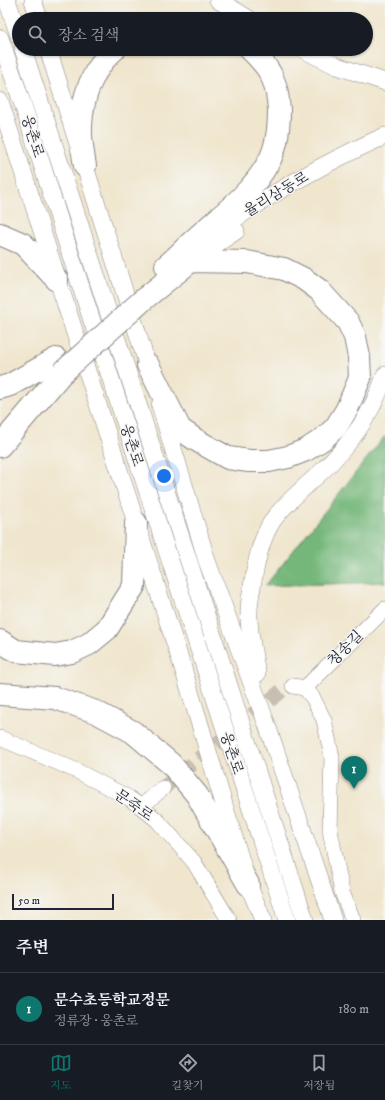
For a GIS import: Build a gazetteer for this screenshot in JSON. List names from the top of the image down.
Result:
{
  "streets": {
    "main road": ["웅촌로", "율리삼동로"],
    "street": ["청송길", "문죽로"]
  },
  "scale_bar": "50 m",
  "page": {
    "search": "장소 검색",
    "pins": "1",
    "scale": "50 m",
    "heading": "주변",
    "list": [
      {
        "mark": "1",
        "name": "문수초등학교정문",
        "note": "정류장 · 웅촌로",
        "value": "180 m"
      }
    ],
    "nav": ["지도", "길찾기", "저장됨"]
  }
}
